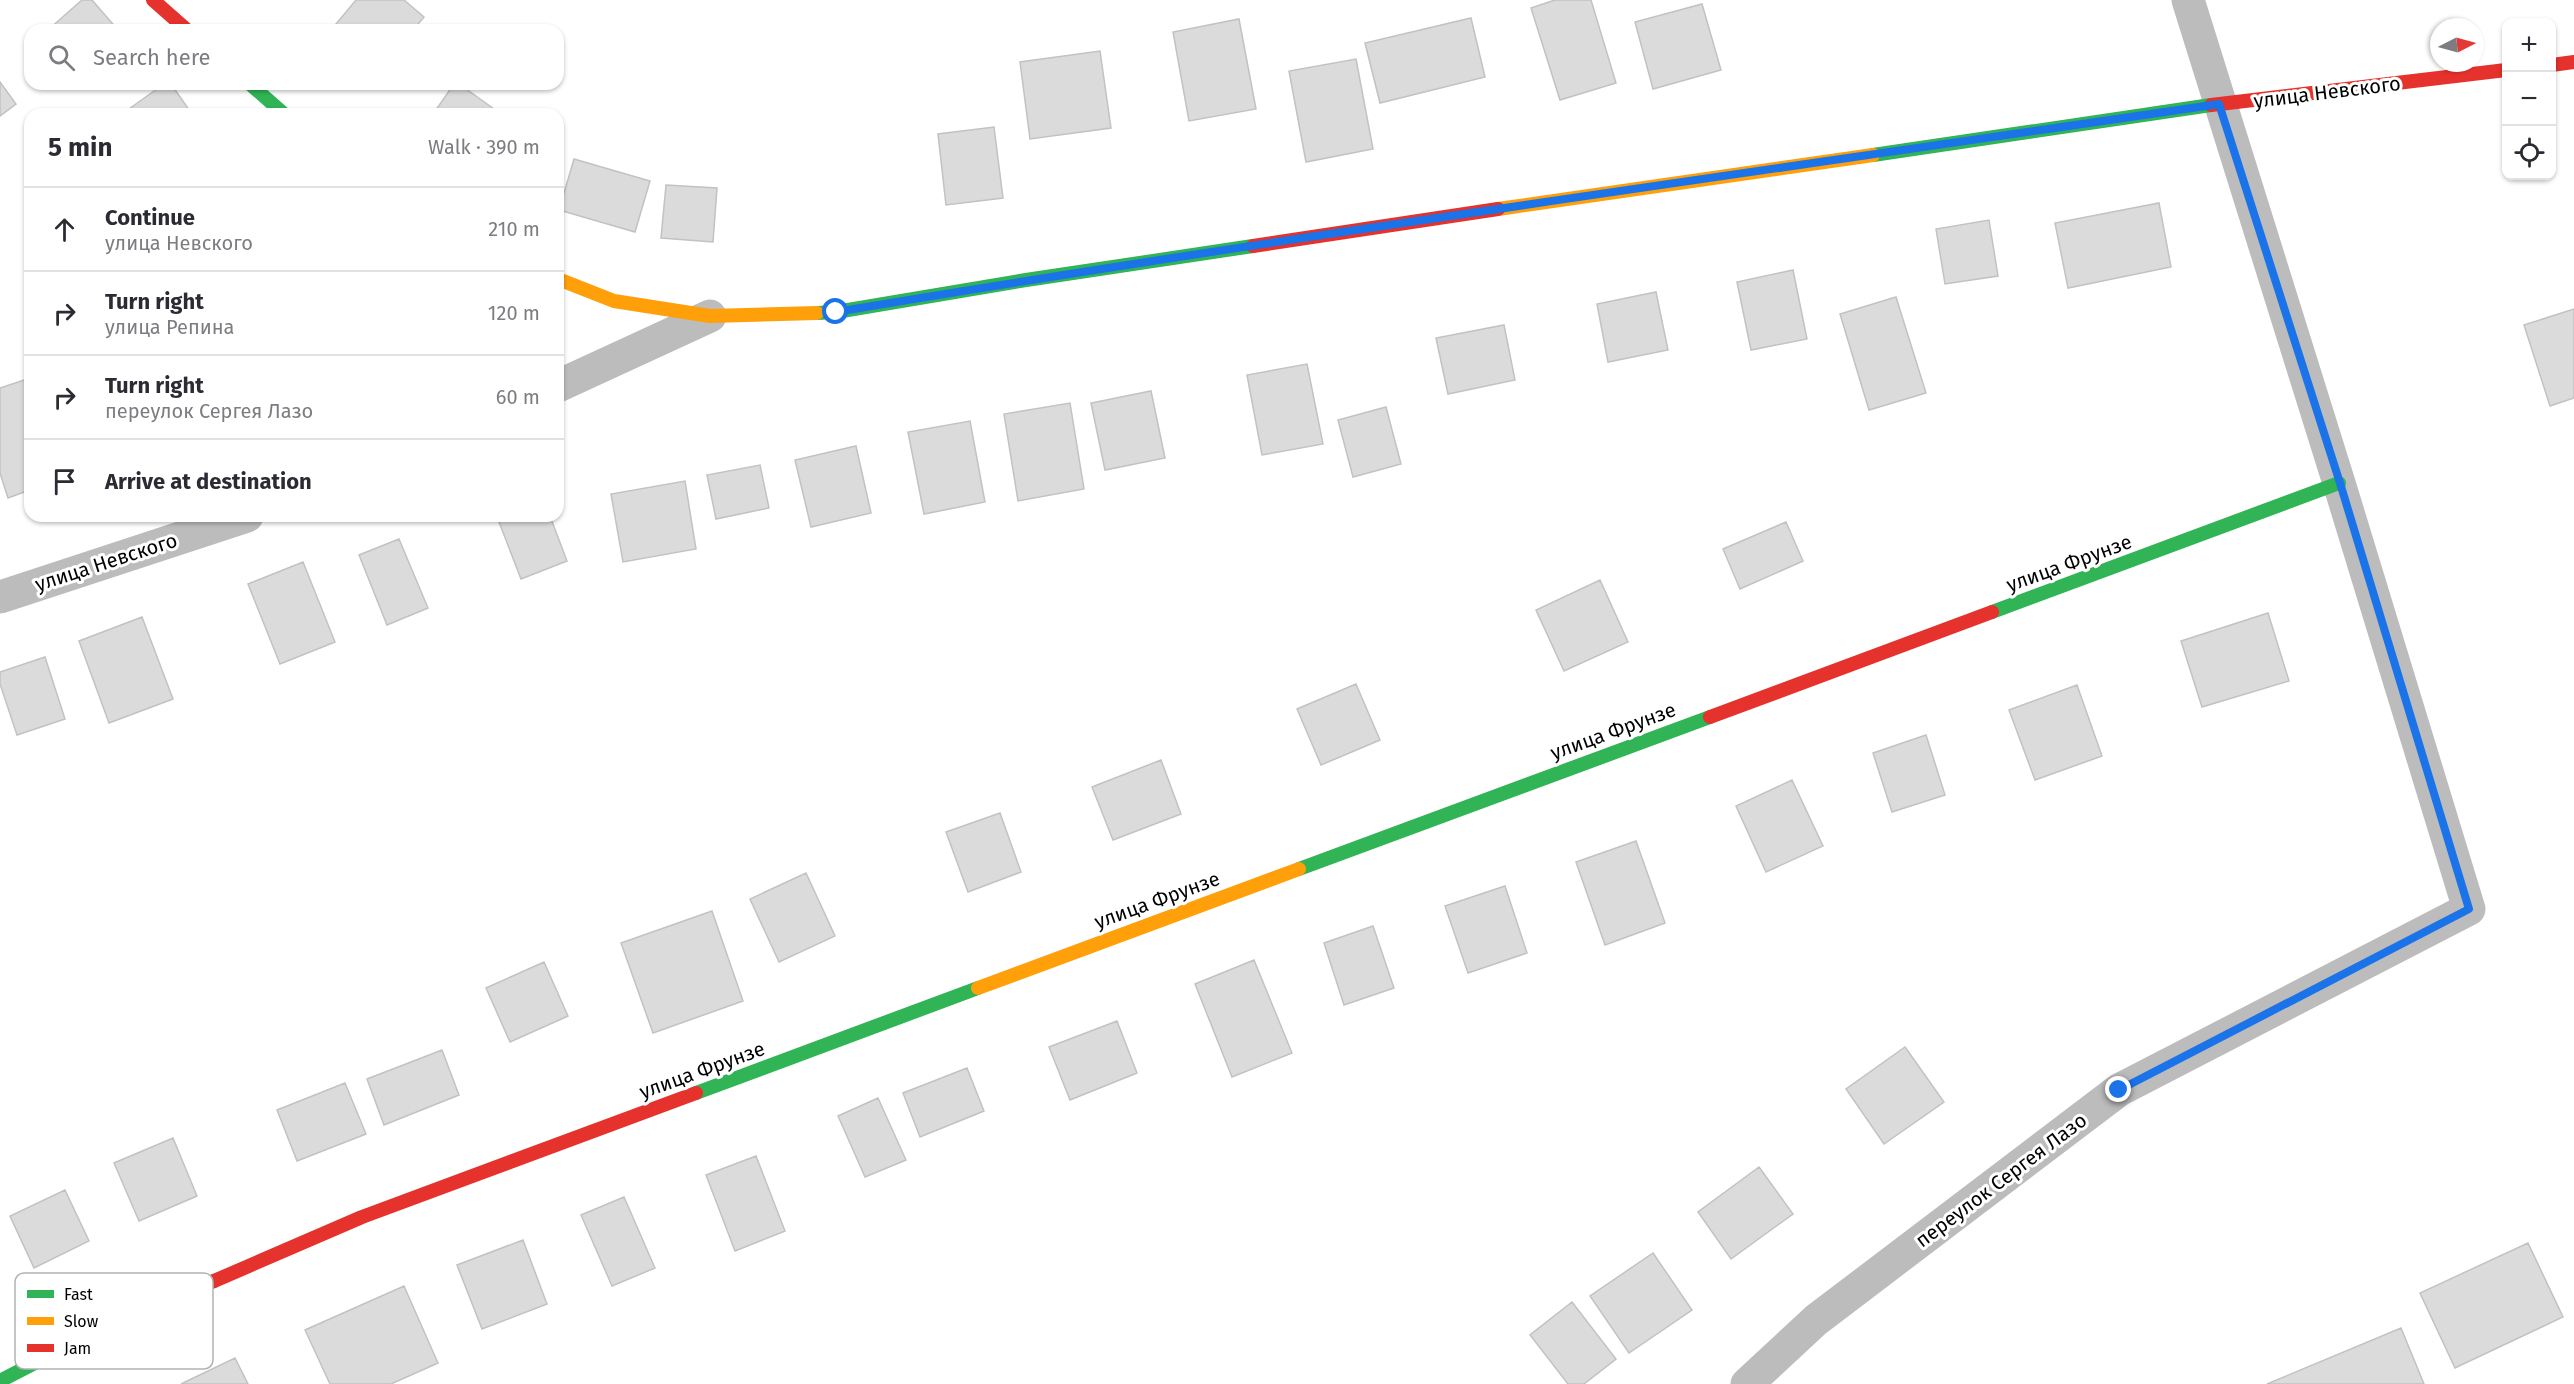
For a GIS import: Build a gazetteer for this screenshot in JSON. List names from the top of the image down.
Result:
{
  "streets": {
    "street": ["улица Невского", "улица Фрунзе", "переулок Сергея Лазо"]
  },
  "crossings": [
    ["улица Фрунзе", "переулок Сергея Лазо"]
  ],
  "legend": ["Fast", "Slow", "Jam"],
  "north": "right",
  "page": {
    "map_buttons": ["+", "−"],
    "search": "Search here",
    "heading": ["5 min", "Walk · 390 m"],
    "list": [
      ["Continue", "улица Невского", "210 m"],
      ["Turn right", "улица Репина", "120 m"],
      ["Turn right", "переулок Сергея Лазо", "60 m"],
      "Arrive at destination"
    ]
  }
}
